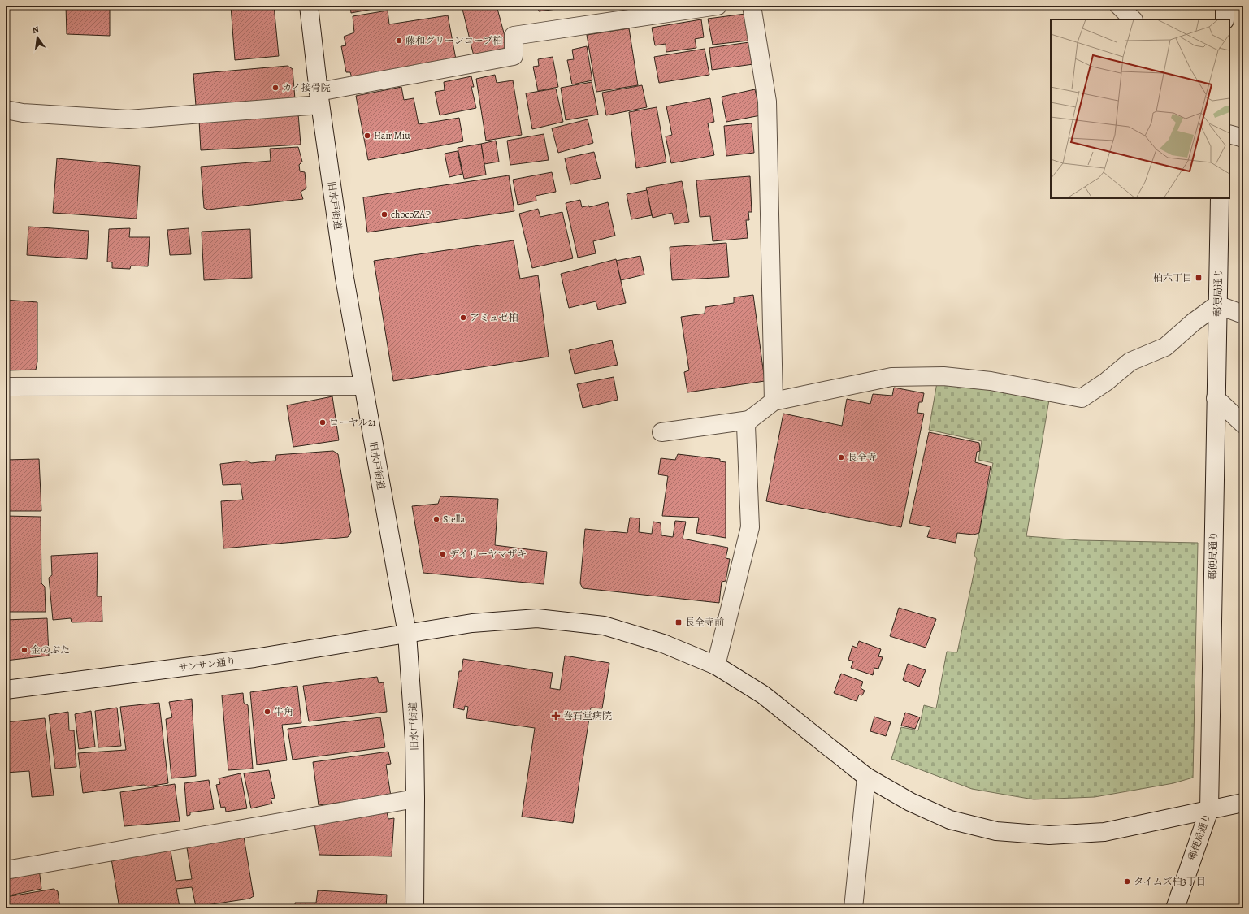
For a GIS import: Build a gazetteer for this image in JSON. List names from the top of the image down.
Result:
{
  "streets": {
    "street": ["旧水戸街道", "郵便局通り", "サンサン通り"]
  },
  "crossings": [
    ["旧水戸街道", "サンサン通り"],
    ["郵便局通り", "サンサン通り"]
  ],
  "places": {
    "other": [
      "藤和グリーンコープ柏",
      "カイ接骨院",
      "Hair Miu",
      "chocoZAP",
      "アミュゼ柏",
      "ローヤル21",
      "長全寺",
      "Stella",
      "デイリーヤマザキ",
      "金のぶた",
      "牛角",
      "タイムズ柏3丁目"
    ],
    "transit": ["柏六丁目", "長全寺前"],
    "health": ["巻石堂病院"]
  },
  "north": "top"
}
